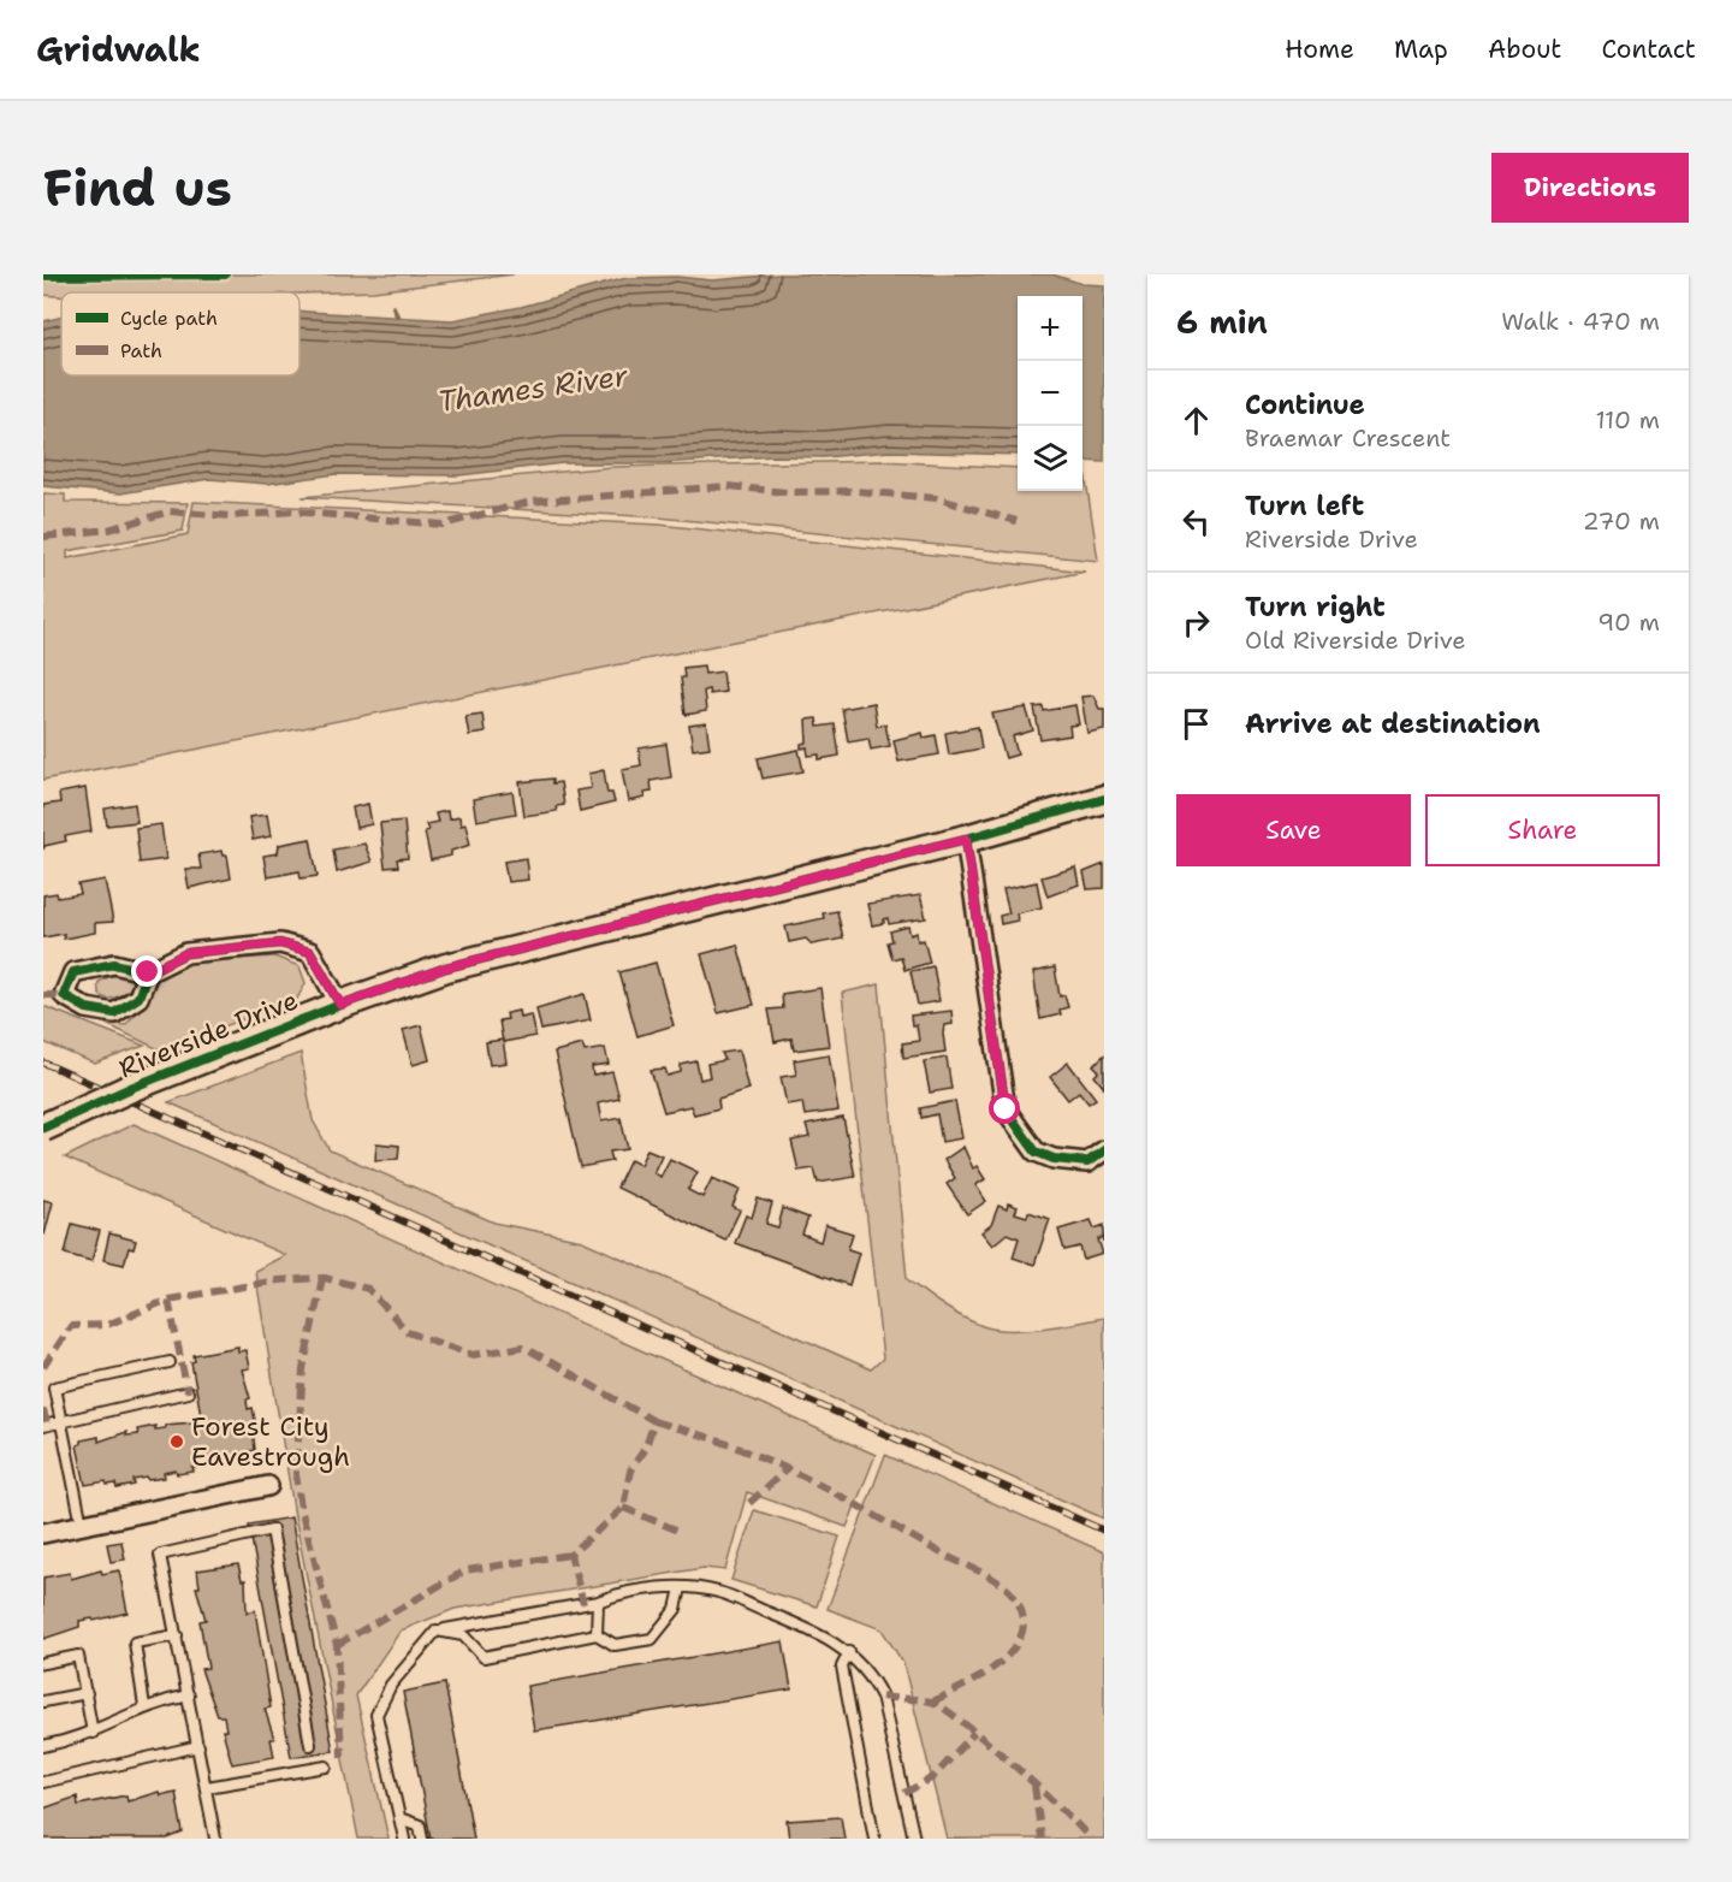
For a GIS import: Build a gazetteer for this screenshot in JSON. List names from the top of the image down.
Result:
{
  "streets": {
    "main road": ["Riverside Drive"]
  },
  "water": ["Thames River"],
  "places": ["Forest City Eavestrough"],
  "legend": ["Cycle path", "Path"],
  "page": {
    "header": "Gridwalk",
    "nav": [
      "Home",
      "Map",
      "About",
      "Contact"
    ],
    "buttons": [
      "Directions",
      ["Save", "Share"]
    ],
    "title": "Find us",
    "heading": ["6 min", "Walk · 470 m"],
    "map_buttons": ["+", "−"],
    "list": [
      ["Continue", "Braemar Crescent", "110 m"],
      ["Turn left", "Riverside Drive", "270 m"],
      ["Turn right", "Old Riverside Drive", "90 m"],
      "Arrive at destination"
    ]
  }
}
